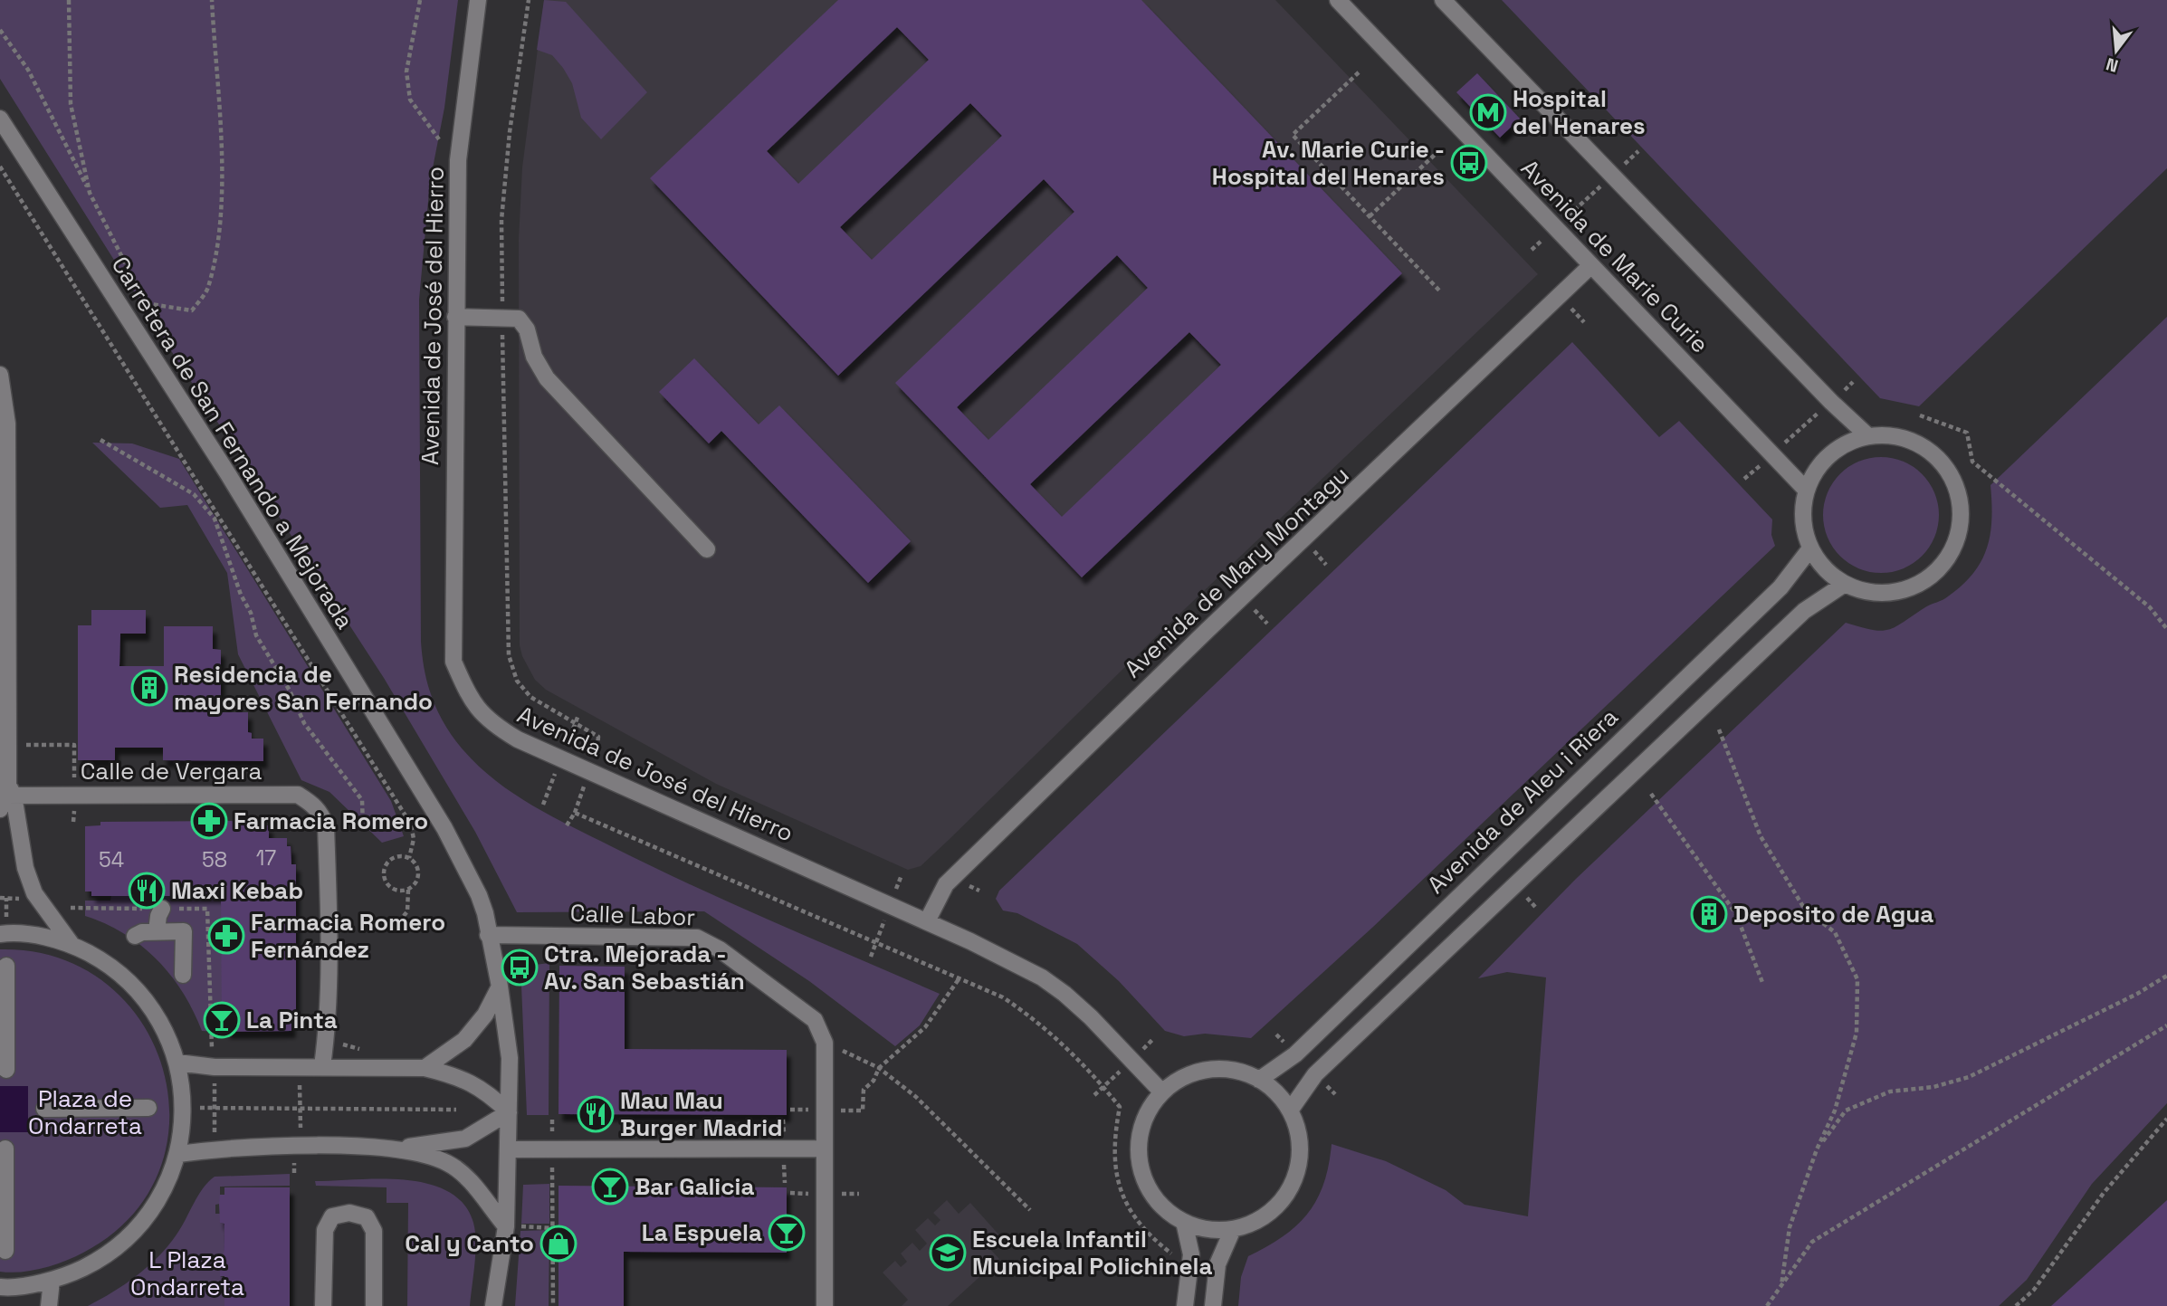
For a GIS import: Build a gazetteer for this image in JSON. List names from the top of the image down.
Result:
{
  "streets": {
    "street": [
      "Avenida de Marie Curie",
      "Avenida de José del Hierro",
      "Carretera de San Fernando a Mejorada",
      "Avenida de Mary Montagu",
      "Calle de Vergara",
      "Avenida de Aleu i Riera",
      "Calle Labor"
    ]
  },
  "crossings": [
    ["Avenida de Marie Curie", "Avenida de Mary Montagu"],
    ["Avenida de Marie Curie", "Avenida de Aleu i Riera"],
    ["Avenida de José del Hierro", "Avenida de Mary Montagu"],
    ["Avenida de José del Hierro", "Avenida de Aleu i Riera"],
    ["Carretera de San Fernando a Mejorada", "Calle Labor"]
  ],
  "parks": ["Plaza de Ondarreta", "L Plaza Ondarreta"],
  "places": {
    "metro station": ["Hospital del Henares"],
    "bus stop": ["Av. Marie Curie - Hospital del Henares", "Ctra. Mejorada - Av. San Sebastián"],
    "building": ["Residencia de mayores San Fernando", "Deposito de Agua"],
    "pharmacy": ["Farmacia Romero", "Farmacia Romero Fernández"],
    "restaurant": ["Maxi Kebab", "Mau Mau Burger Madrid"],
    "bar": ["La Pinta", "Bar Galicia", "La Espuela"],
    "shop": ["Cal y Canto"],
    "school or university": ["Escuela Infantil Municipal Polichinela"]
  },
  "house_numbers": ["17", "54", "58"],
  "north": "bottom"
}
